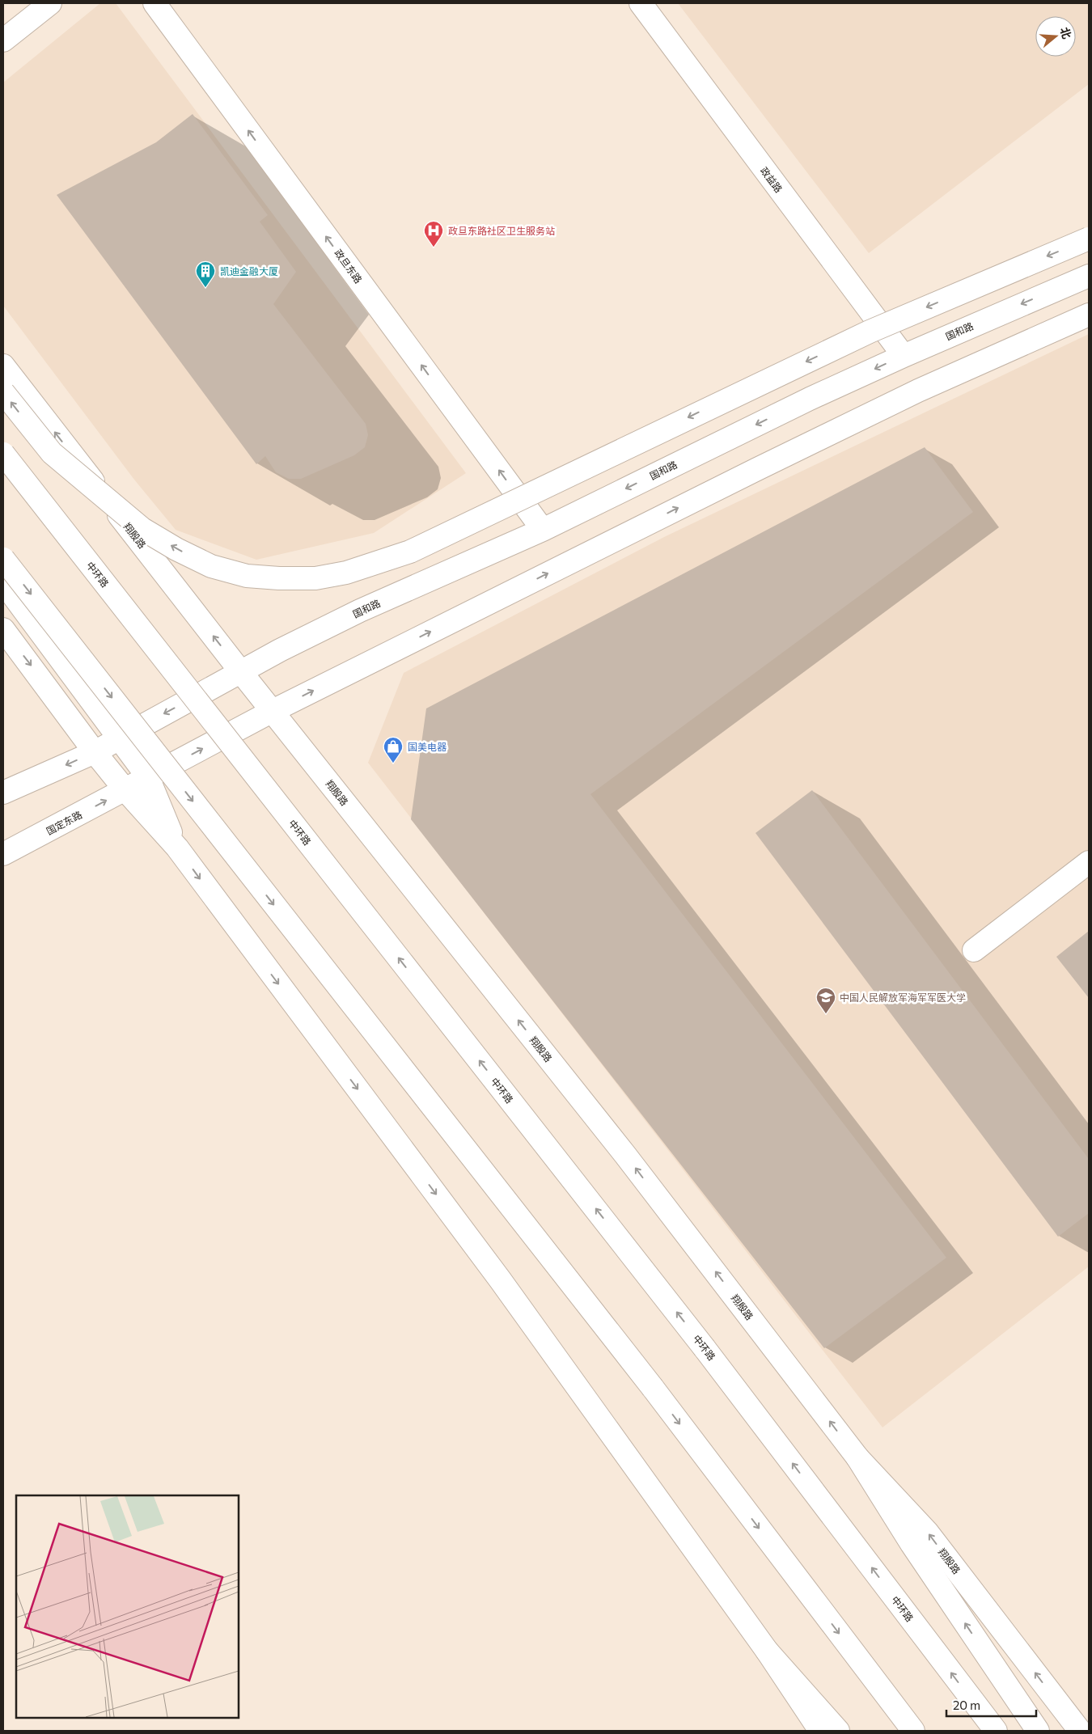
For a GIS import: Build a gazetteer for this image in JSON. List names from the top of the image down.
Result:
{
  "streets": {
    "main road": [
      "政益路",
      "政旦东路",
      "国和路",
      "翔殷路",
      "中环路",
      "国定东路"
    ]
  },
  "crossings": [
    ["政益路", "国和路"],
    ["政旦东路", "国和路"],
    ["国和路", "翔殷路"],
    ["翔殷路", "国定东路"]
  ],
  "one_way": ["政旦东路", "国定东路"],
  "places": {
    "hospital": ["政旦东路社区卫生服务站"],
    "building": ["凯迪金融大厦"],
    "shop": ["国美电器"],
    "school or university": ["中国人民解放军海军军医大学"]
  },
  "scale_bar": "20 m",
  "north": "right"
}
